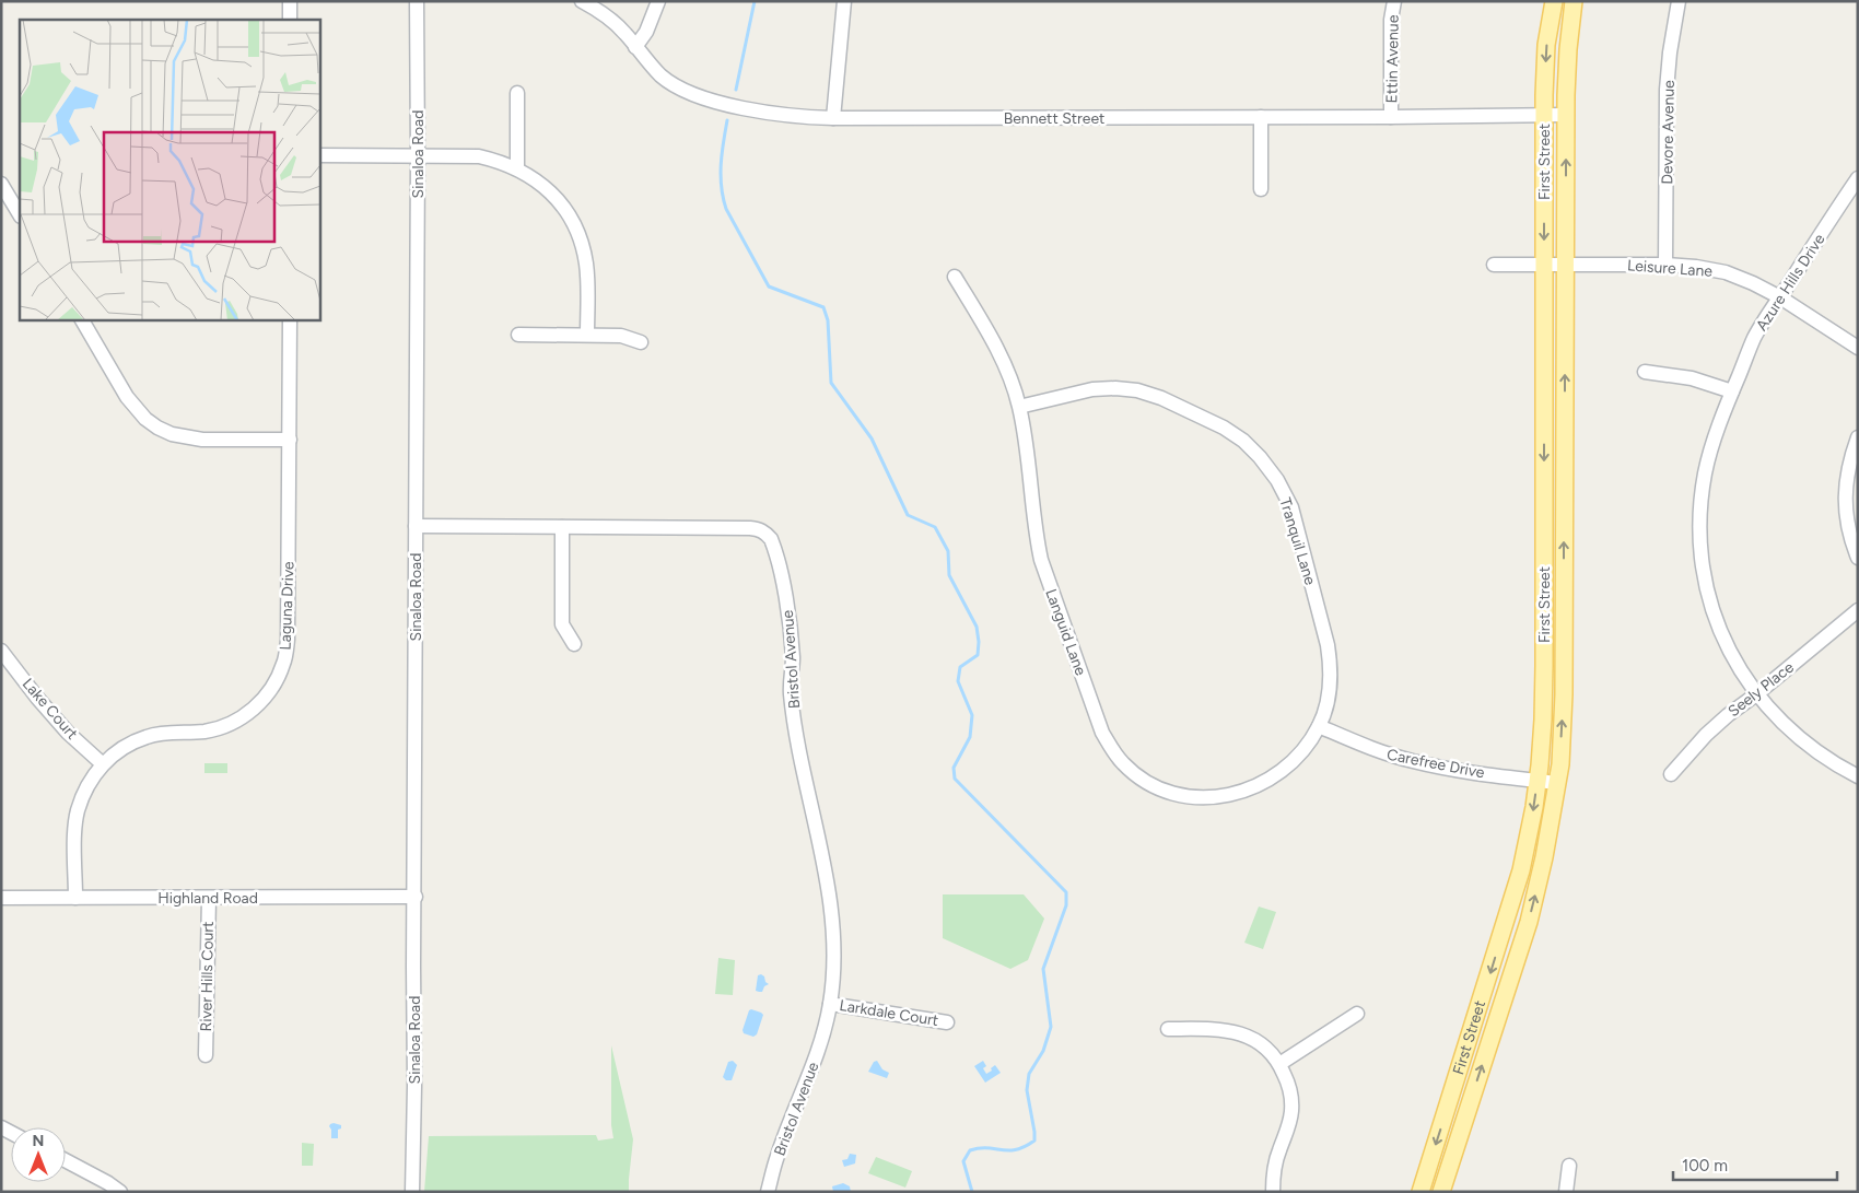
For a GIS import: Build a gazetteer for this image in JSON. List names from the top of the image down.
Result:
{
  "streets": {
    "main road": ["First Street"],
    "street": [
      "Ettin Avenue",
      "Bennett Street",
      "Devore Avenue",
      "Sinaloa Road",
      "Leisure Lane",
      "Azure Hills Drive",
      "Tranquil Lane",
      "Laguna Drive",
      "Languid Lane",
      "Bristol Avenue",
      "Seely Place",
      "Lake Court",
      "Carefree Drive",
      "Highland Road",
      "River Hills Court",
      "Larkdale Court"
    ]
  },
  "crossings": [
    ["Ettin Avenue", "Bennett Street"],
    ["Bennett Street", "First Street"],
    ["Devore Avenue", "Leisure Lane"],
    ["Sinaloa Road", "Bristol Avenue"],
    ["Sinaloa Road", "Highland Road"],
    ["First Street", "Leisure Lane"],
    ["First Street", "Carefree Drive"],
    ["Leisure Lane", "Azure Hills Drive"],
    ["Azure Hills Drive", "Seely Place"],
    ["Tranquil Lane", "Languid Lane"],
    ["Tranquil Lane", "Carefree Drive"],
    ["Laguna Drive", "Lake Court"],
    ["Laguna Drive", "Highland Road"],
    ["Languid Lane", "Carefree Drive"],
    ["Bristol Avenue", "Larkdale Court"],
    ["Highland Road", "River Hills Court"]
  ],
  "scale_bar": "100 m",
  "north": "top"
}
